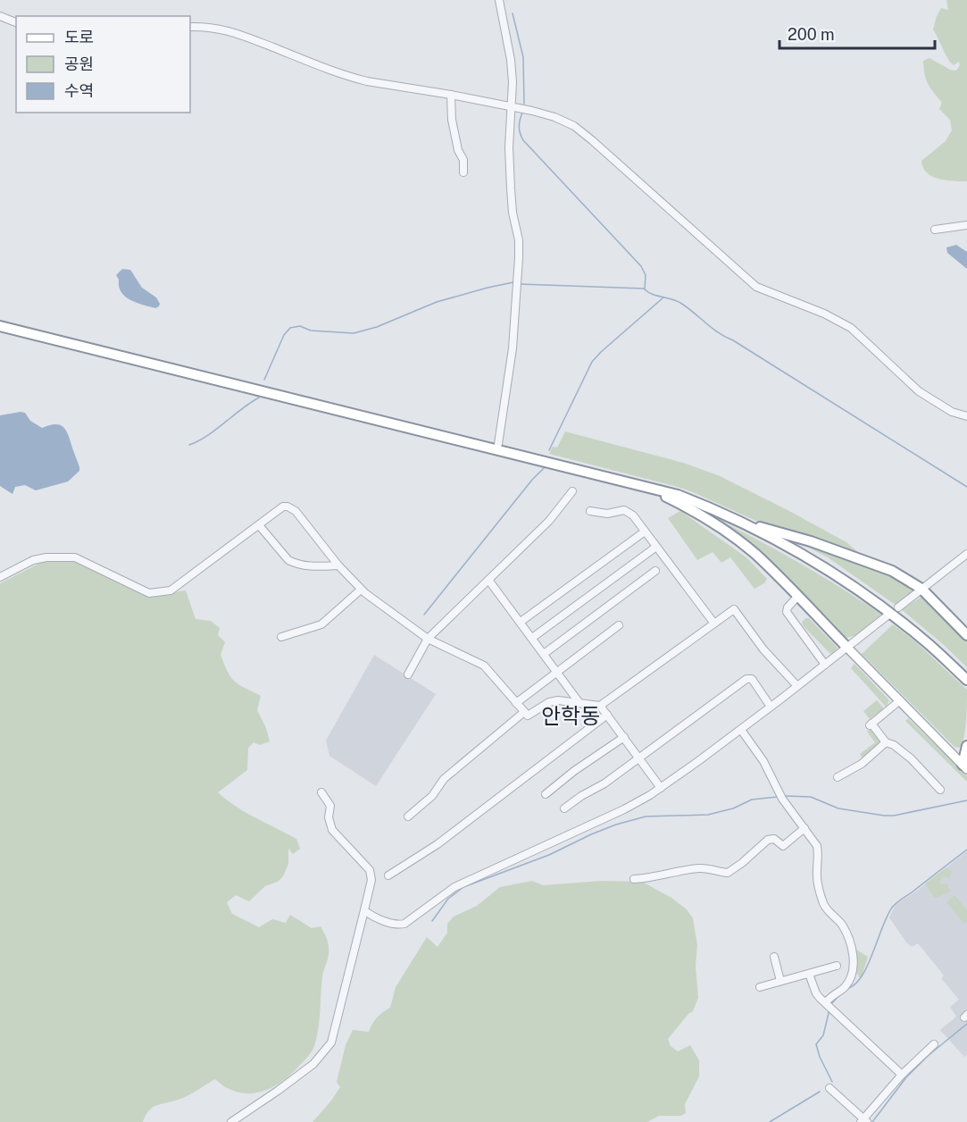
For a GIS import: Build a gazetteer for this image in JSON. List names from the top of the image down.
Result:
{
  "districts": ["안학동"],
  "legend": ["도로", "공원", "수역"],
  "scale_bar": "200 m"
}
